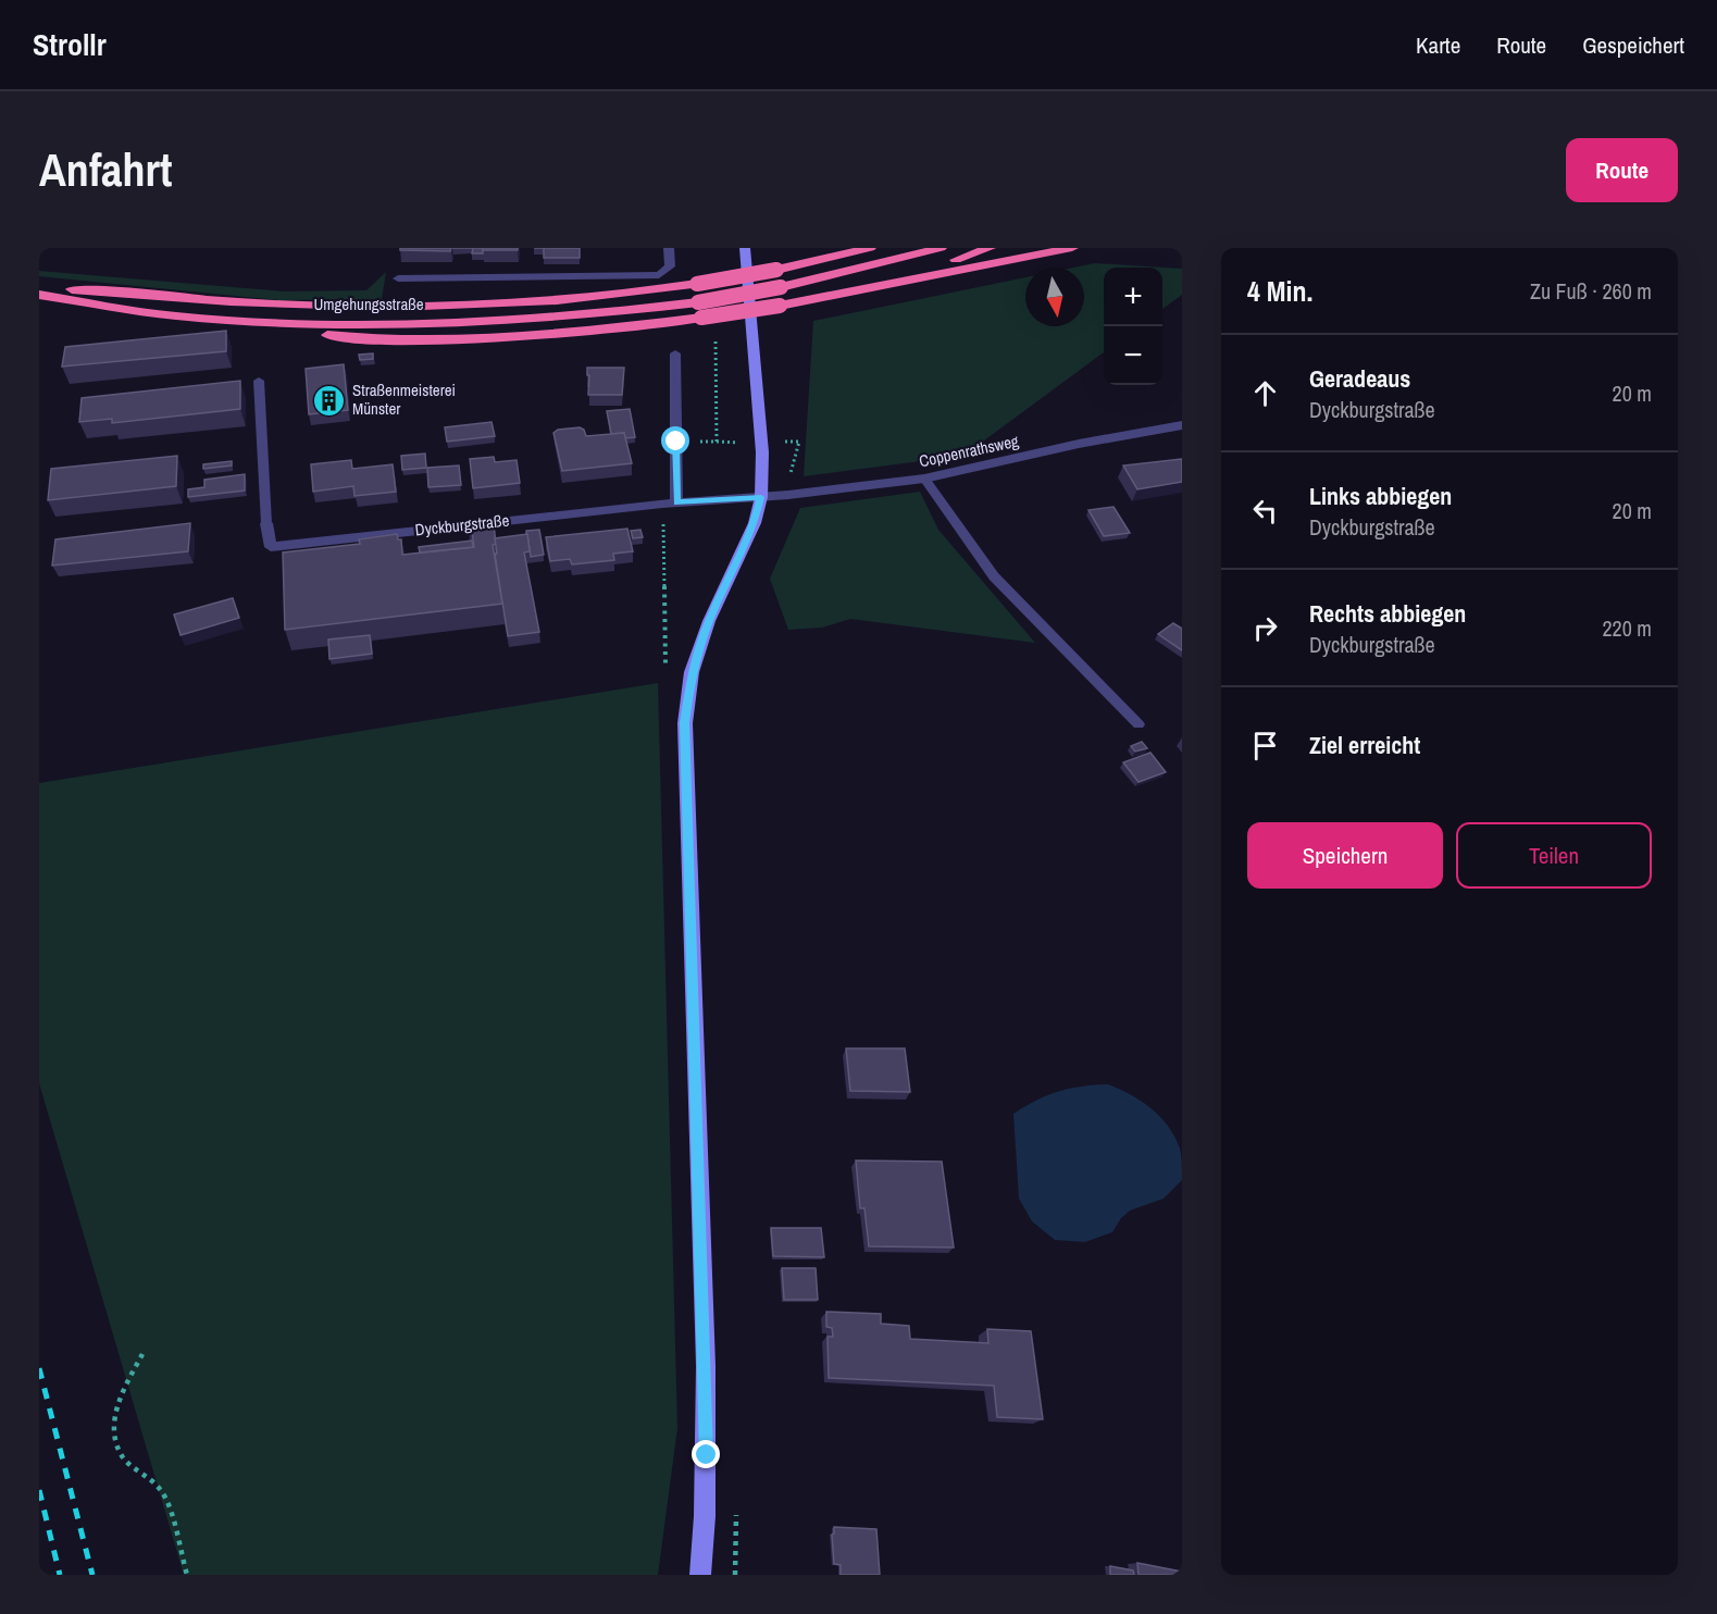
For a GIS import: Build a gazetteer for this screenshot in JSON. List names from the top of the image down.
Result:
{
  "streets": {
    "highway": ["Umgehungsstraße"],
    "street": ["Coppenrathsweg", "Dyckburgstraße"]
  },
  "crossings": [
    ["Coppenrathsweg", "Dyckburgstraße"]
  ],
  "places": {
    "building": ["Straßenmeisterei Münster"]
  },
  "north": "bottom",
  "page": {
    "header": "Strollr",
    "nav": ["Karte", "Route", "Gespeichert"],
    "buttons": [
      "Route",
      ["Speichern", "Teilen"]
    ],
    "title": "Anfahrt",
    "heading": ["4 Min.", "Zu Fuß · 260 m"],
    "map_buttons": ["+", "−"],
    "list": [
      ["Geradeaus", "Dyckburgstraße", "20 m"],
      ["Links abbiegen", "Dyckburgstraße", "20 m"],
      ["Rechts abbiegen", "Dyckburgstraße", "220 m"],
      "Ziel erreicht"
    ]
  }
}
